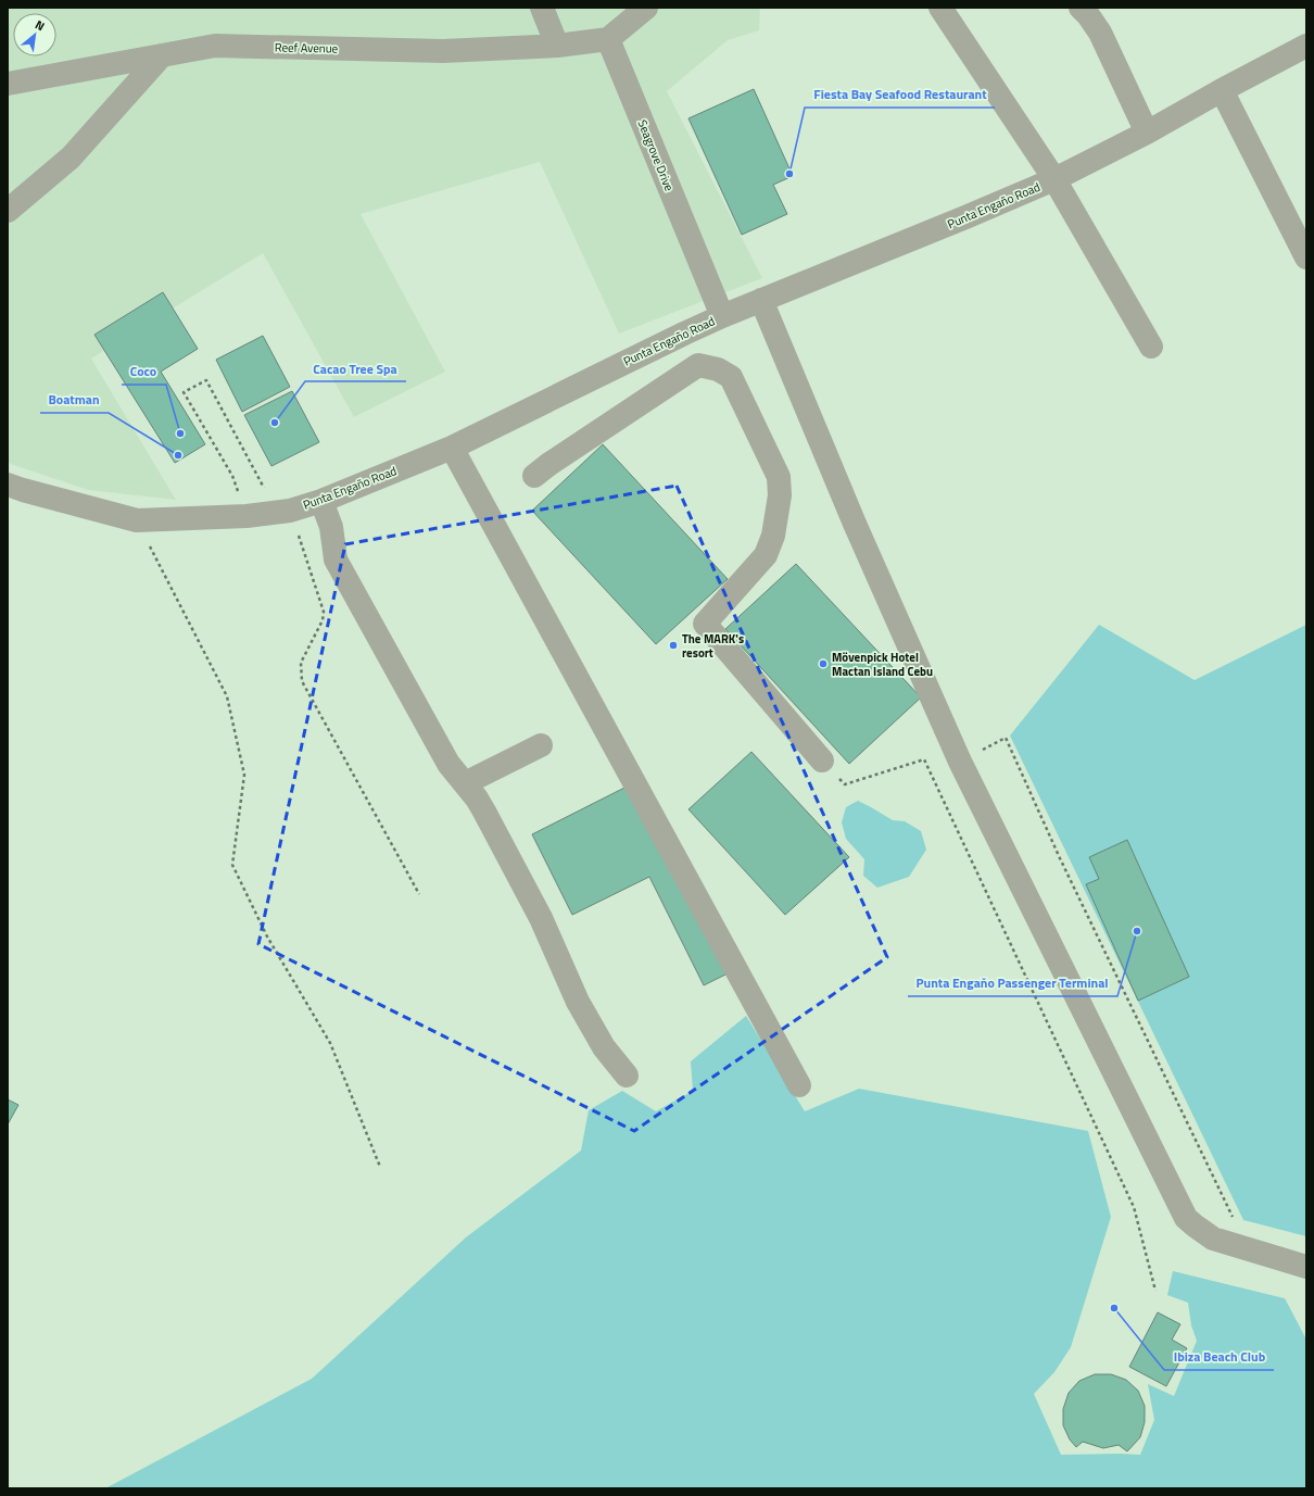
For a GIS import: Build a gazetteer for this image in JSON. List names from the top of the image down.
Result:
{
  "streets": {
    "street": ["Reef Avenue", "Seagrove Drive", "Punta Engaño Road"]
  },
  "crossings": [
    ["Reef Avenue", "Seagrove Drive"],
    ["Seagrove Drive", "Punta Engaño Road"]
  ],
  "places": [
    "Fiesta Bay Seafood Restaurant",
    "Cacao Tree Spa",
    "Coco",
    "Boatman",
    "The MARK's resort",
    "Mövenpick Hotel Mactan Island Cebu",
    "Punta Engaňo Passenger Terminal",
    "Ibiza Beach Club"
  ],
  "north": "top right"
}
